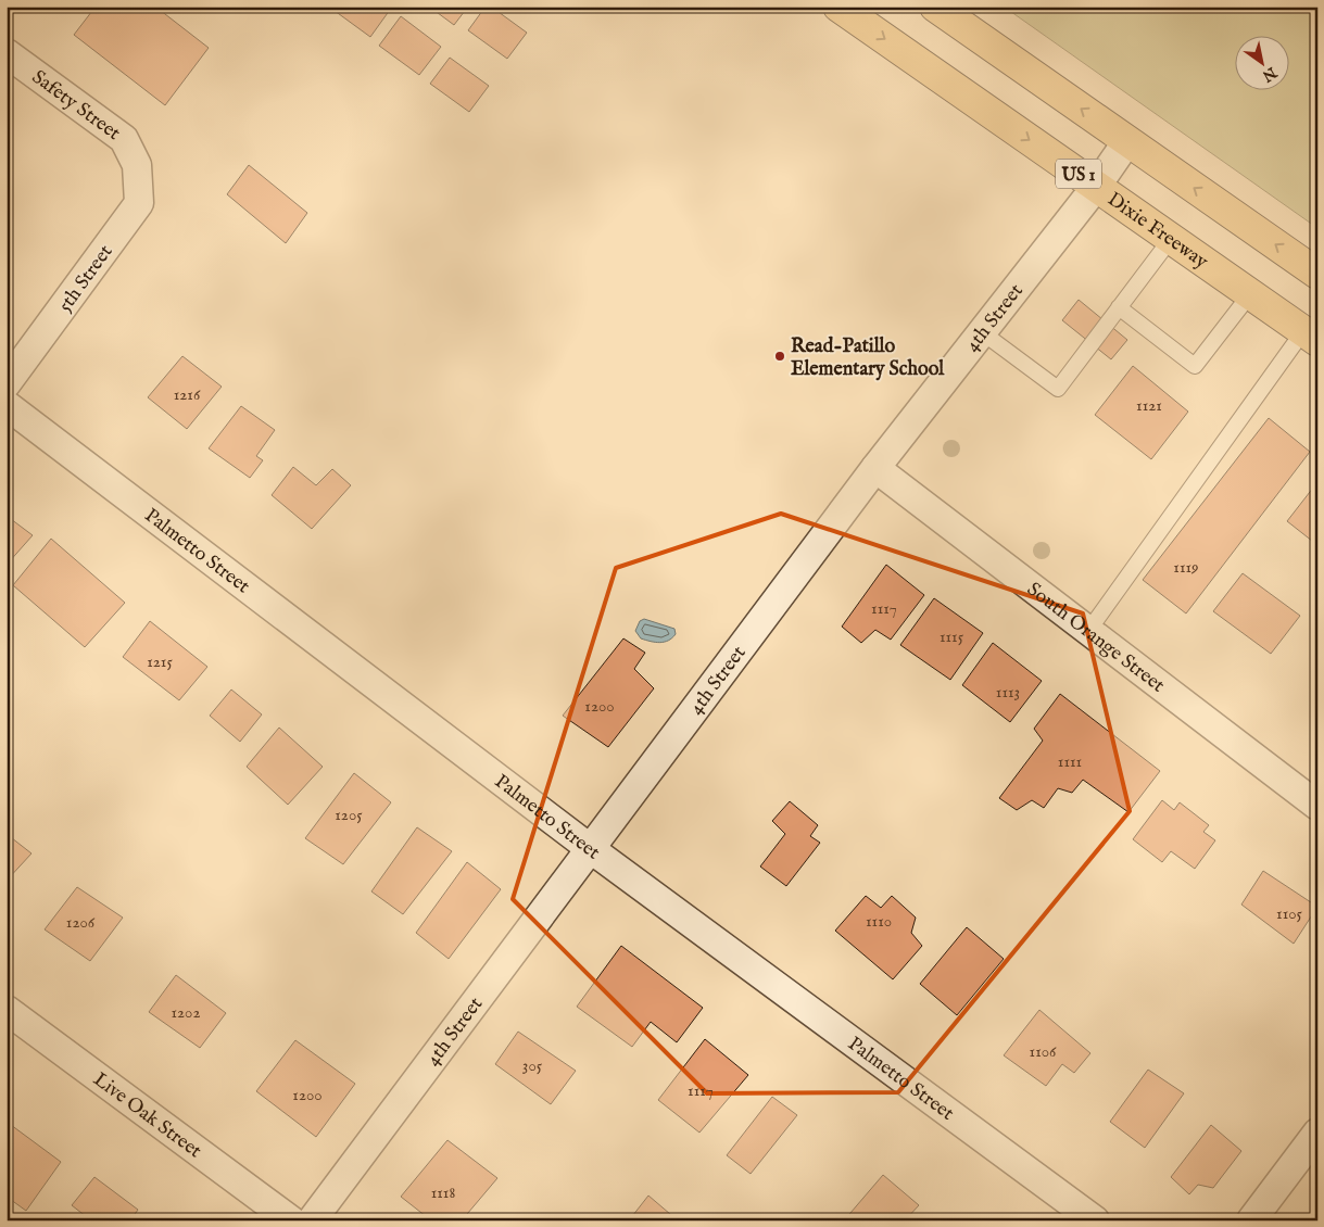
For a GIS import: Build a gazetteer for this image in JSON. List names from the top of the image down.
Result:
{
  "streets": {
    "main road": ["US 1", "Dixie Freeway"],
    "street": [
      "Safety Street",
      "5th Street",
      "4th Street",
      "Palmetto Street",
      "South Orange Street",
      "Live Oak Street"
    ]
  },
  "crossings": [
    ["Safety Street", "5th Street"],
    ["Dixie Freeway", "4th Street"],
    ["4th Street", "Palmetto Street"],
    ["4th Street", "South Orange Street"]
  ],
  "places": ["Read-Patillo Elementary School"],
  "house_numbers": [
    "1216",
    "1121",
    "1119",
    "1117",
    "1115",
    "1215",
    "1113",
    "1200",
    "1111",
    "1205",
    "1105",
    "1110",
    "1206",
    "1202",
    "1106",
    "305",
    "1117",
    "1200",
    "1118"
  ],
  "north": "bottom right"
}
